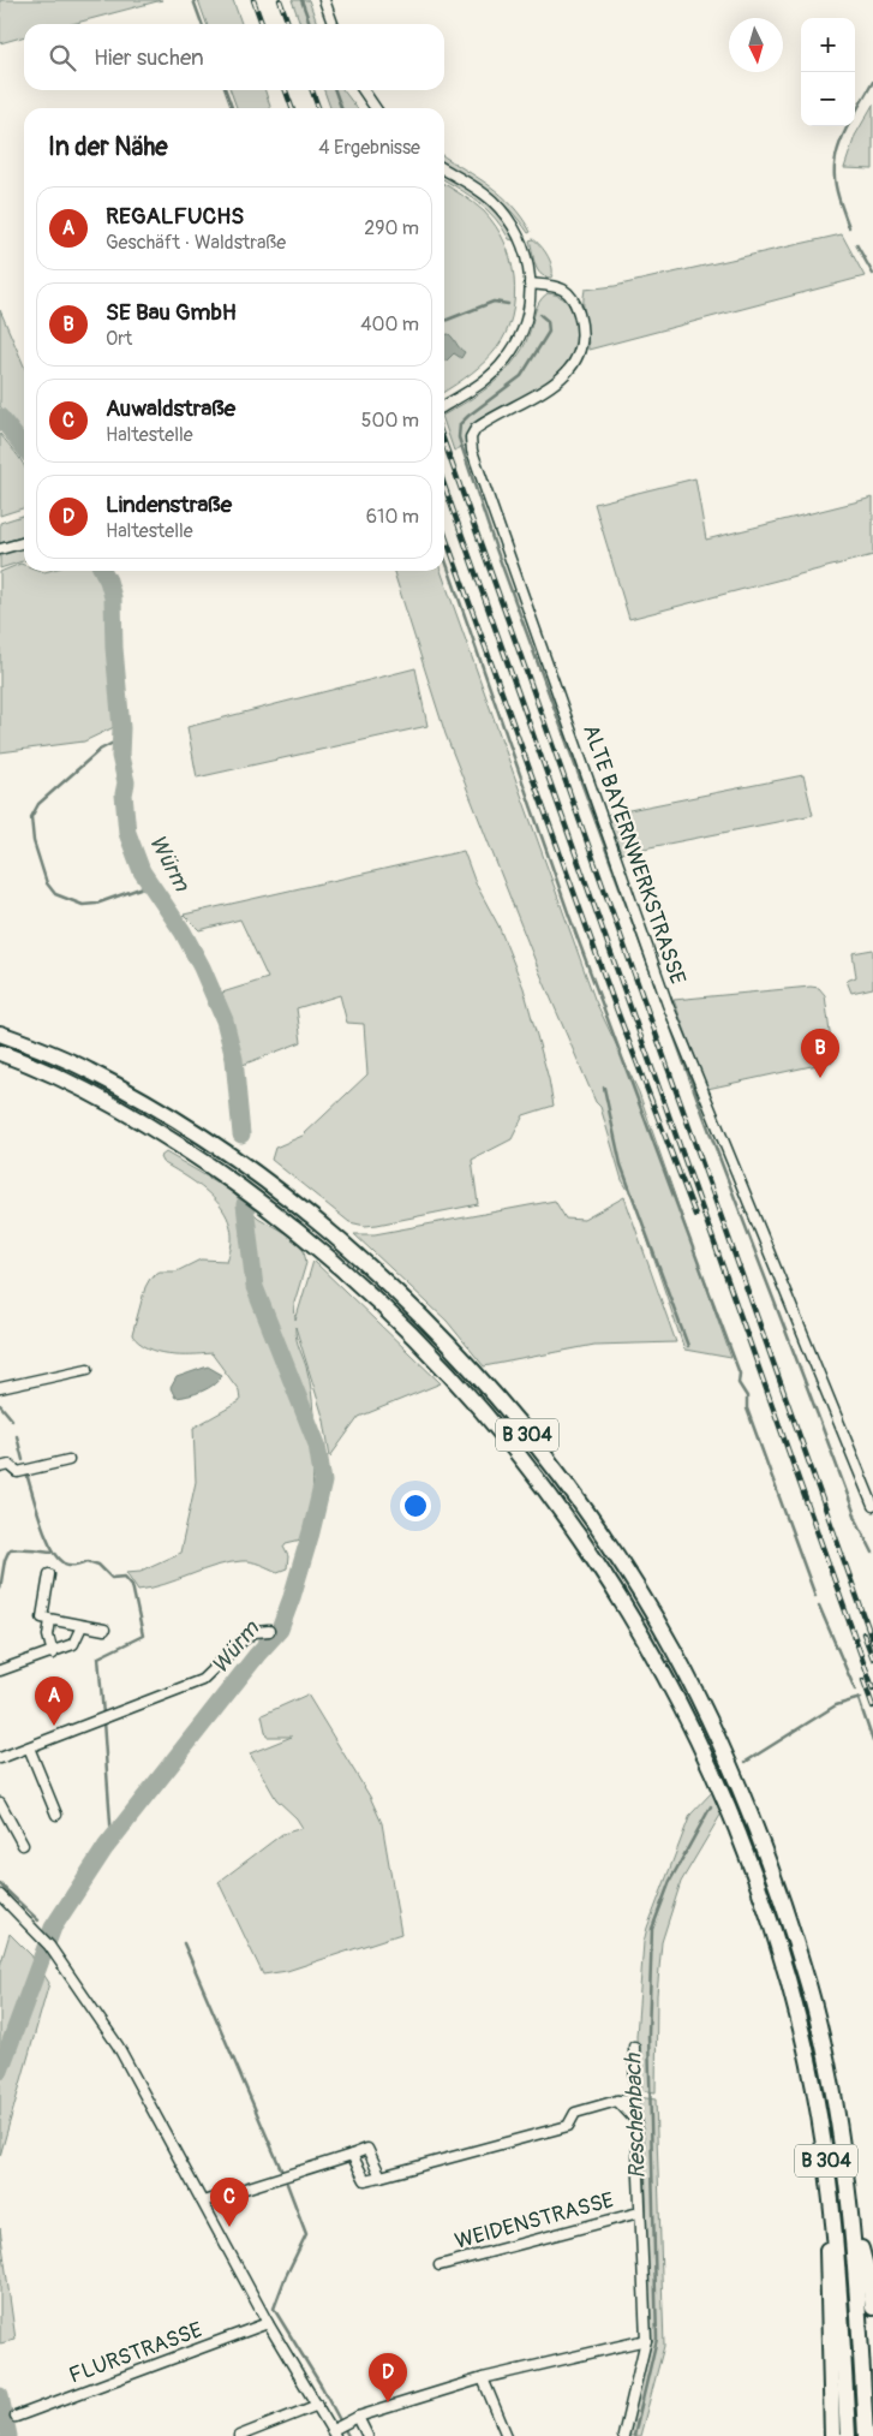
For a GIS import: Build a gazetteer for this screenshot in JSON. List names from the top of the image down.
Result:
{
  "streets": {
    "highway": ["B 304"],
    "street": ["ALTE BAYERNWERKSTRASSE", "WEIDENSTRASSE", "FLURSTRASSE"]
  },
  "water": ["Würm", "Reschenbach"],
  "north": "bottom",
  "page": {
    "map_buttons": ["+", "−"],
    "search": "Hier suchen",
    "heading": ["In der Nähe", "4 Ergebnisse"],
    "list": [
      {
        "mark": "A",
        "name": "REGALFUCHS",
        "note": "Geschäft · Waldstraße",
        "value": "290 m"
      },
      {
        "mark": "B",
        "name": "SE Bau GmbH",
        "note": "Ort",
        "value": "400 m"
      },
      {
        "mark": "C",
        "name": "Auwaldstraße",
        "note": "Haltestelle",
        "value": "500 m"
      },
      {
        "mark": "D",
        "name": "Lindenstraße",
        "note": "Haltestelle",
        "value": "610 m"
      }
    ],
    "pins": [
      "B",
      "A",
      "C",
      "D"
    ]
  }
}
